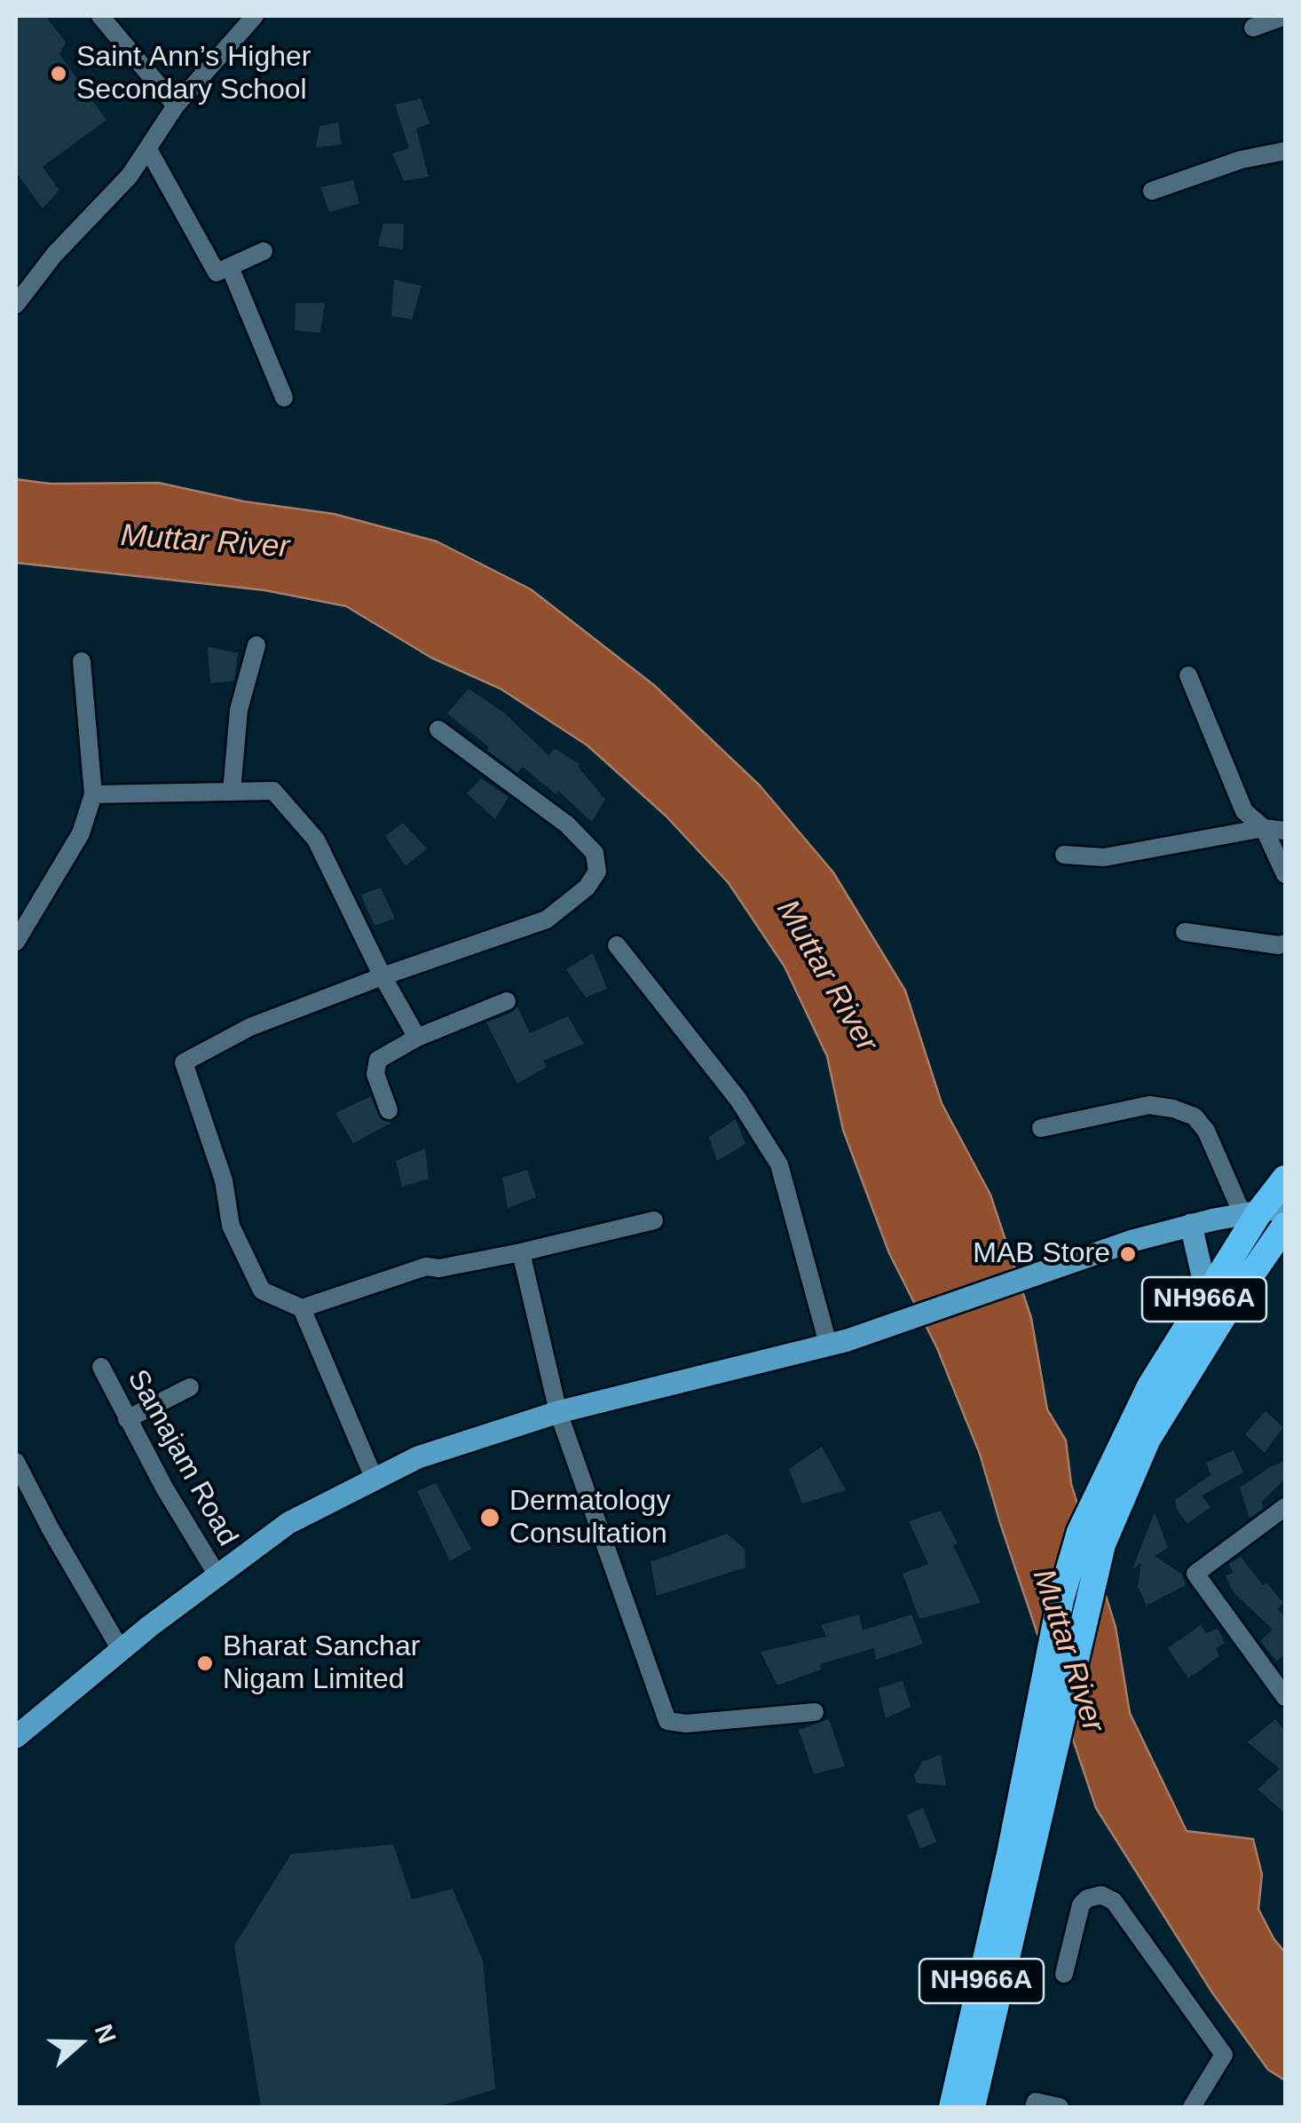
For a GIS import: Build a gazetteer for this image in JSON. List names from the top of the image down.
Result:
{
  "streets": {
    "highway": ["NH966A"],
    "street": ["Samajam Road"]
  },
  "water": ["Muttar River"],
  "places": [
    "Saint Ann’s Higher Secondary School",
    "MAB Store",
    "Dermatology Consultation",
    "Bharat Sanchar Nigam Limited"
  ],
  "north": "right"
}
